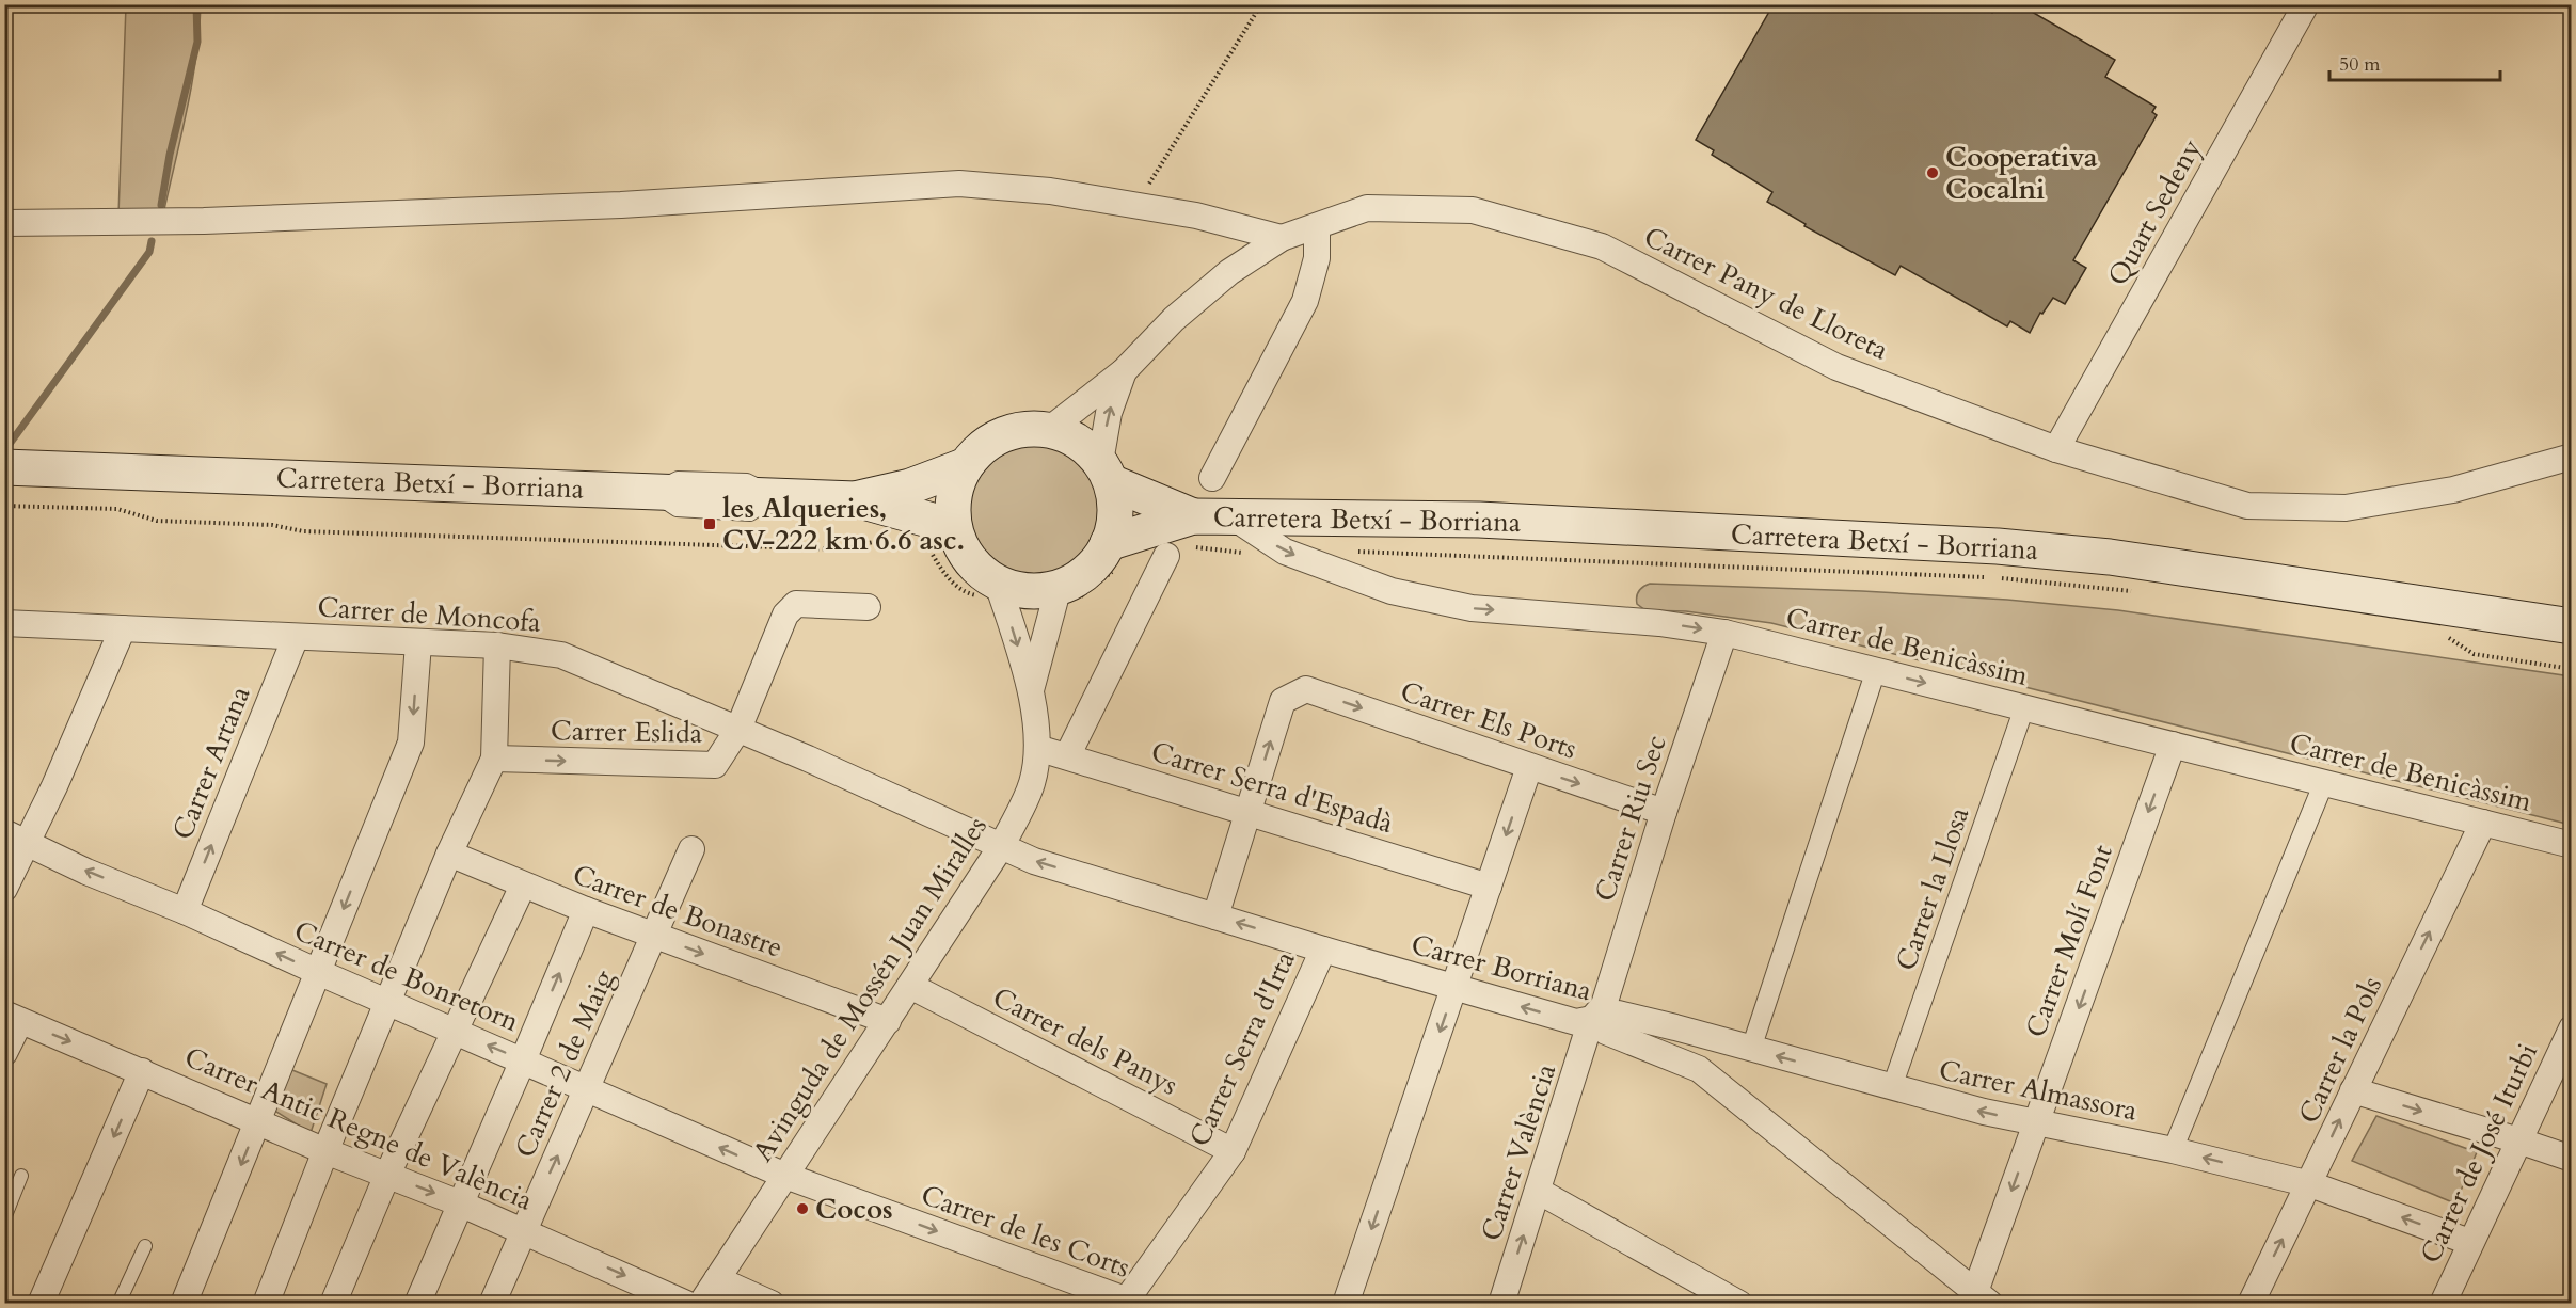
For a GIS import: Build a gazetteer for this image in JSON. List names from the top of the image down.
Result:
{
  "streets": {
    "main road": ["Carretera Betxí - Borriana"],
    "street": [
      "Quart Sedeny",
      "Carrer Pany de Lloreta",
      "Carrer de Moncofa",
      "Carrer de Benicàssim",
      "Carrer Els Ports",
      "Carrer Eslida",
      "Carrer Artana",
      "Carrer Serra d'Espadà",
      "Carrer Riu Sec",
      "Carrer la Llosa",
      "Carrer de Bonastre",
      "Carrer Molí Font",
      "Carrer Borriana",
      "Carrer de Bonretorn",
      "Avinguda de Mossén Juan Miralles",
      "Carrer dels Panys",
      "Carrer Serra d'Irta",
      "Carrer la Pols",
      "Carrer 2 de Maig",
      "Carrer Almassora",
      "Carrer Antic Regne de València",
      "Carrer València",
      "Carrer de José Iturbi",
      "Carrer de les Corts"
    ]
  },
  "crossings": [
    ["Quart Sedeny", "Carrer Pany de Lloreta"],
    ["Carrer Pany de Lloreta", "Carretera Betxí - Borriana"],
    ["Carrer Pany de Lloreta", "Avinguda de Mossén Juan Miralles"],
    ["Carretera Betxí - Borriana", "Carrer de Benicàssim"],
    ["Carretera Betxí - Borriana", "Avinguda de Mossén Juan Miralles"],
    ["Carrer de Moncofa", "Carrer Eslida"],
    ["Carrer de Moncofa", "Carrer Artana"],
    ["Carrer de Moncofa", "Carrer Borriana"],
    ["Carrer de Moncofa", "Avinguda de Mossén Juan Miralles"],
    ["Carrer de Benicàssim", "Carrer Riu Sec"],
    ["Carrer de Benicàssim", "Carrer la Llosa"],
    ["Carrer de Benicàssim", "Carrer Molí Font"],
    ["Carrer de Benicàssim", "Carrer la Pols"],
    ["Carrer Els Ports", "Carrer Serra d'Espadà"],
    ["Carrer Els Ports", "Carrer Riu Sec"],
    ["Carrer Artana", "Carrer de Bonretorn"],
    ["Carrer Serra d'Espadà", "Avinguda de Mossén Juan Miralles"],
    ["Carrer Riu Sec", "Carrer Borriana"],
    ["Carrer Riu Sec", "Carrer Almassora"],
    ["Carrer Riu Sec", "Carrer València"],
    ["Carrer la Llosa", "Carrer Almassora"],
    ["Carrer de Bonastre", "Avinguda de Mossén Juan Miralles"],
    ["Carrer de Bonastre", "Carrer 2 de Maig"],
    ["Carrer Molí Font", "Carrer Borriana"],
    ["Carrer Molí Font", "Carrer Almassora"],
    ["Carrer Borriana", "Avinguda de Mossén Juan Miralles"],
    ["Carrer Borriana", "Carrer Serra d'Irta"],
    ["Carrer Borriana", "Carrer Almassora"],
    ["Carrer Borriana", "Carrer València"],
    ["Carrer de Bonretorn", "Avinguda de Mossén Juan Miralles"],
    ["Carrer de Bonretorn", "Carrer 2 de Maig"],
    ["Carrer de Bonretorn", "Carrer de les Corts"],
    ["Avinguda de Mossén Juan Miralles", "Carrer dels Panys"],
    ["Avinguda de Mossén Juan Miralles", "Carrer de les Corts"],
    ["Carrer dels Panys", "Carrer Serra d'Irta"],
    ["Carrer Serra d'Irta", "Carrer de les Corts"],
    ["Carrer la Pols", "Carrer Almassora"],
    ["Carrer 2 de Maig", "Carrer Antic Regne de València"],
    ["Carrer Almassora", "Carrer València"],
    ["Carrer Almassora", "Carrer de José Iturbi"]
  ],
  "one_way": [
    "Carrer de Benicàssim",
    "Carrer Eslida",
    "Carrer de Bonastre",
    "Carrer Borriana",
    "Carrer de Bonretorn",
    "Carrer Almassora",
    "Carrer Antic Regne de València",
    "Carrer de les Corts"
  ],
  "places": {
    "other": ["Cooperativa Cocalni", "Cocos"],
    "transit": ["les Alqueries, CV-222 km 6.6 asc."]
  },
  "scale_bar": "50 m"
}
